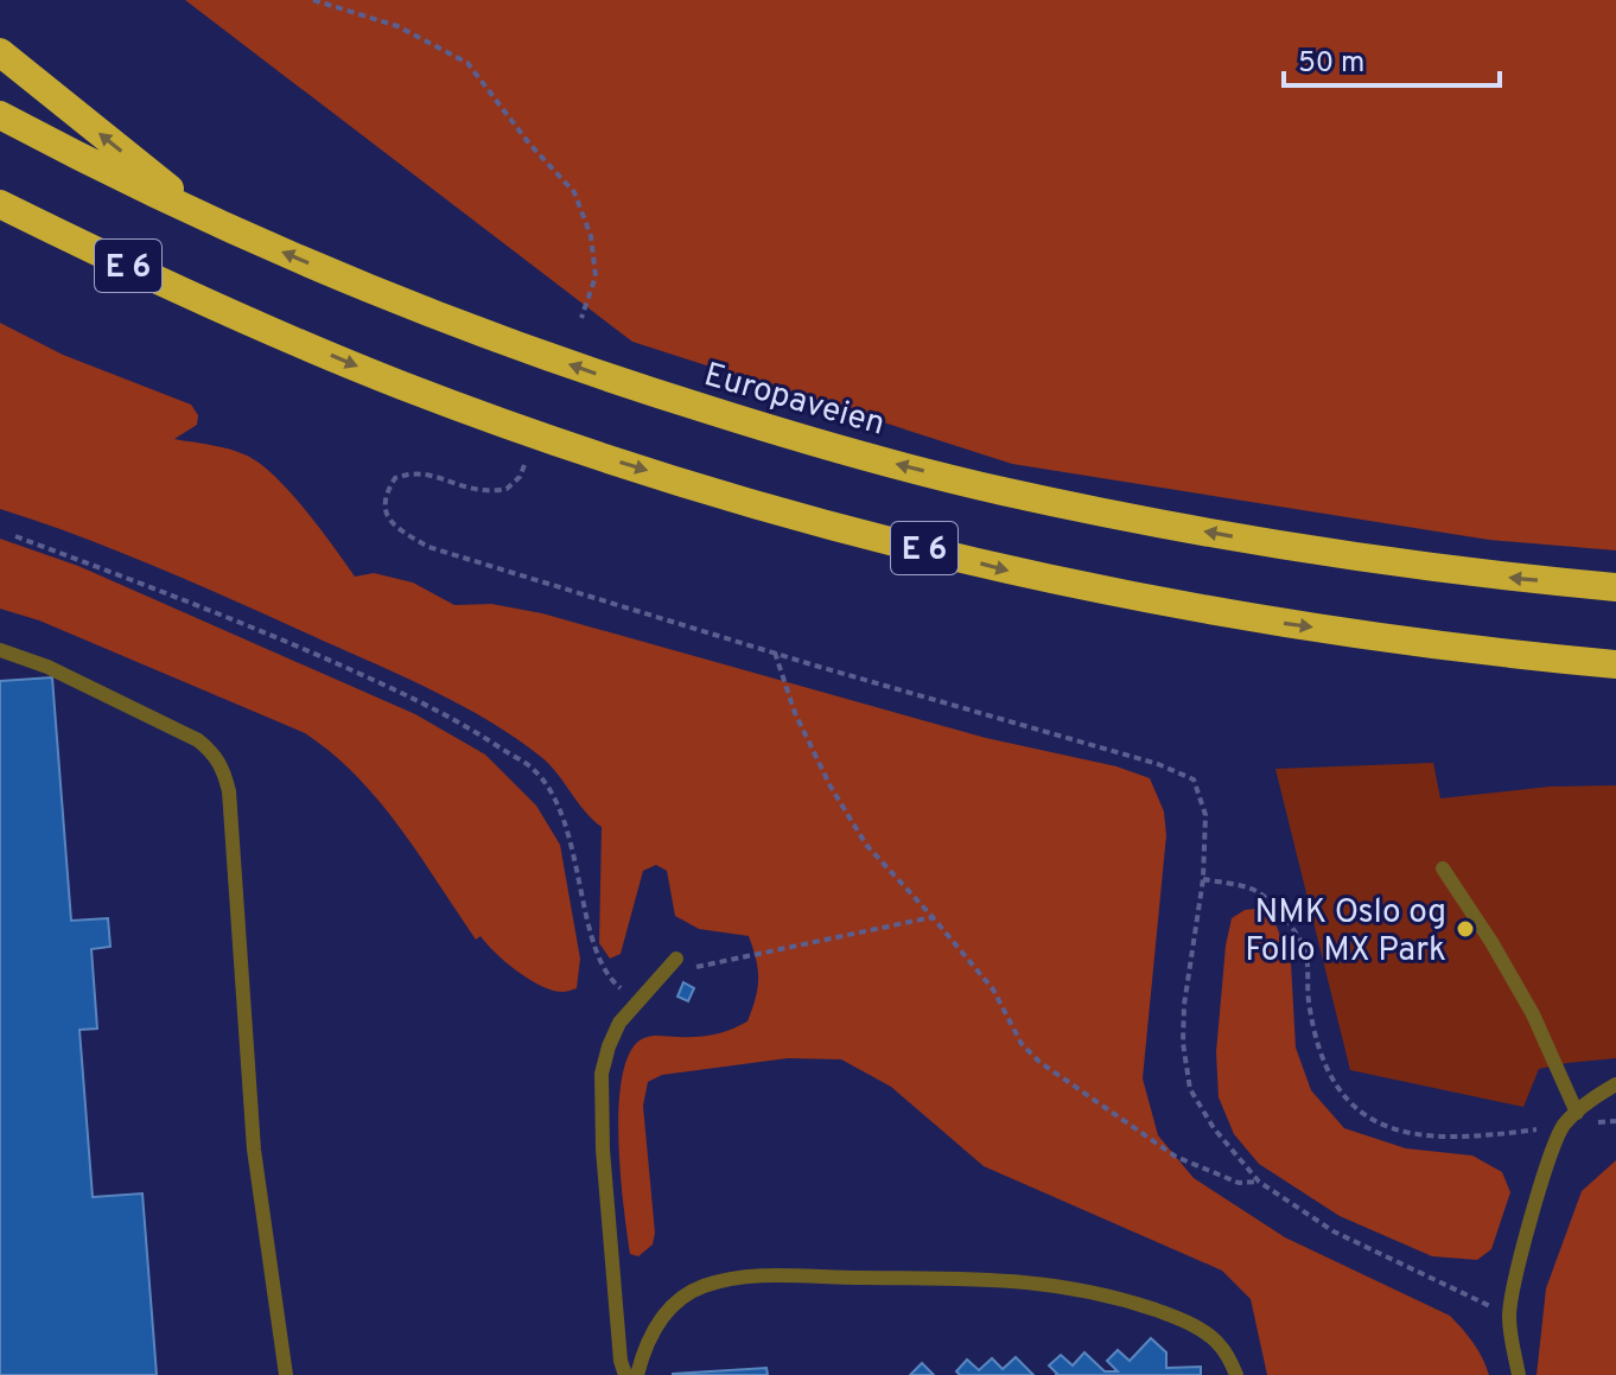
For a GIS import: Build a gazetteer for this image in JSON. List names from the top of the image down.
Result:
{
  "streets": {
    "highway": ["E 6", "Europaveien"]
  },
  "crossings": [
    ["E 6", "Europaveien"]
  ],
  "places": ["NMK Oslo og Follo MX Park"],
  "scale_bar": "50 m"
}
